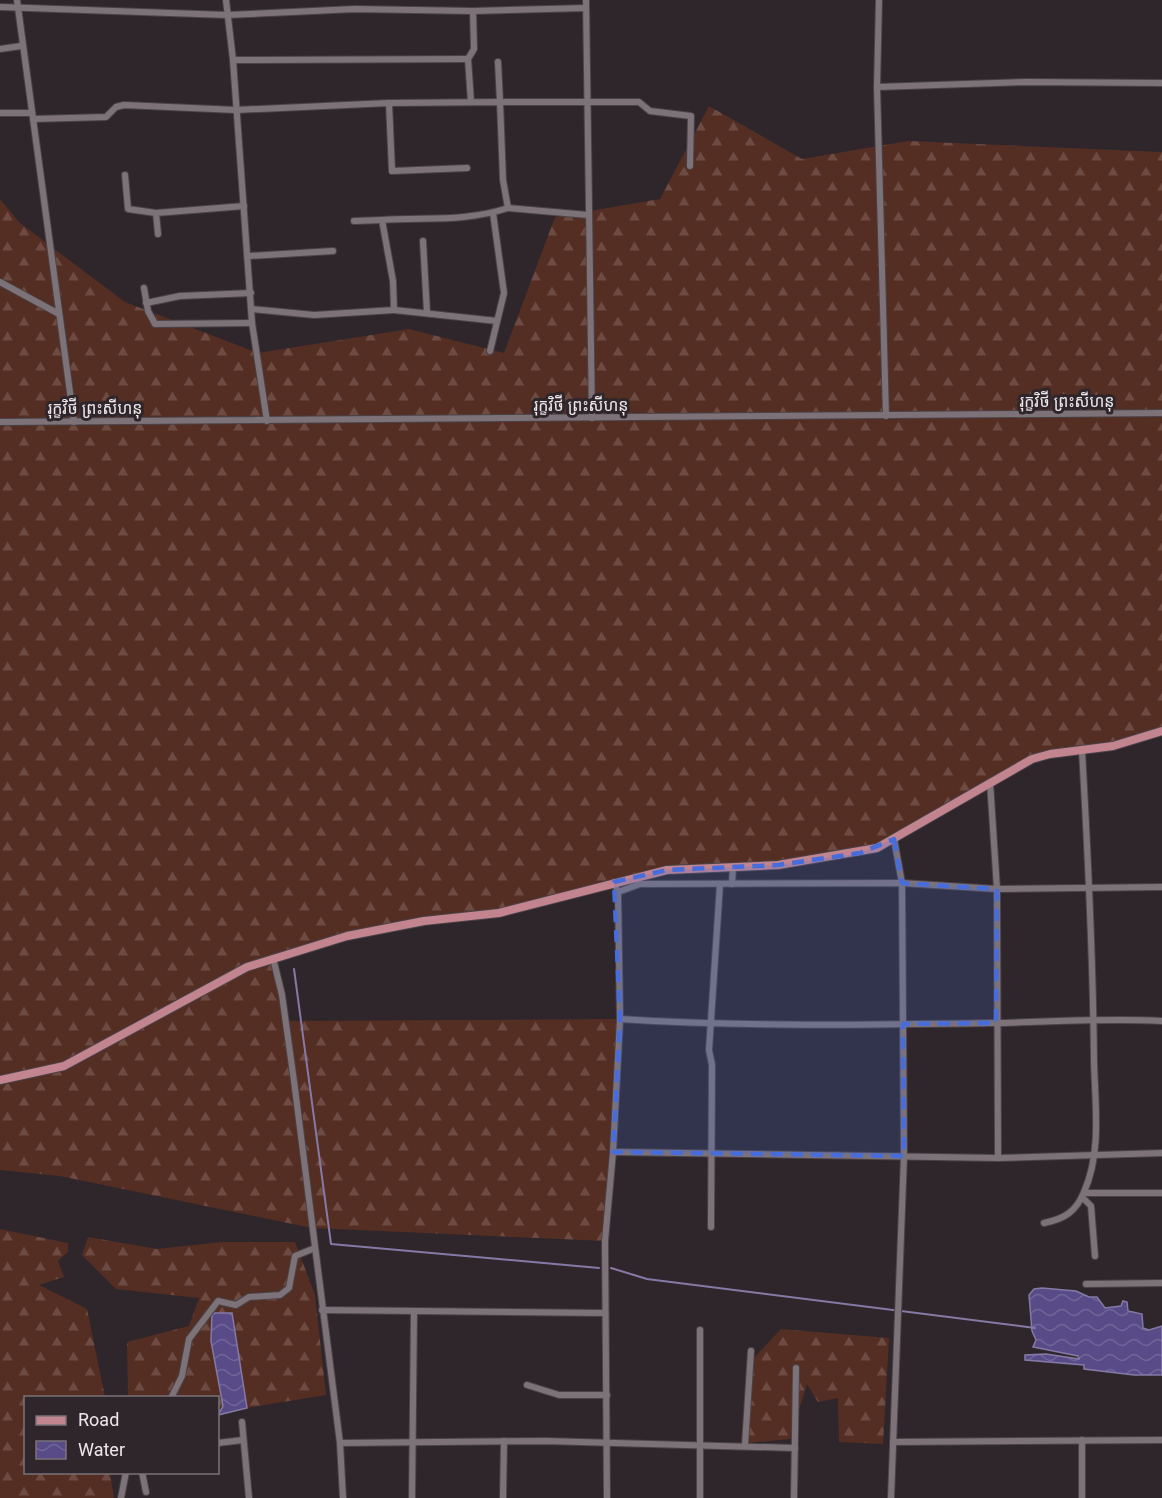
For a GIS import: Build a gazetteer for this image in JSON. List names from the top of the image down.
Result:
{
  "streets": {
    "street": ["រុក្ខវិថី ព្រះសីហនុ"]
  },
  "legend": ["Road", "Water"]
}
